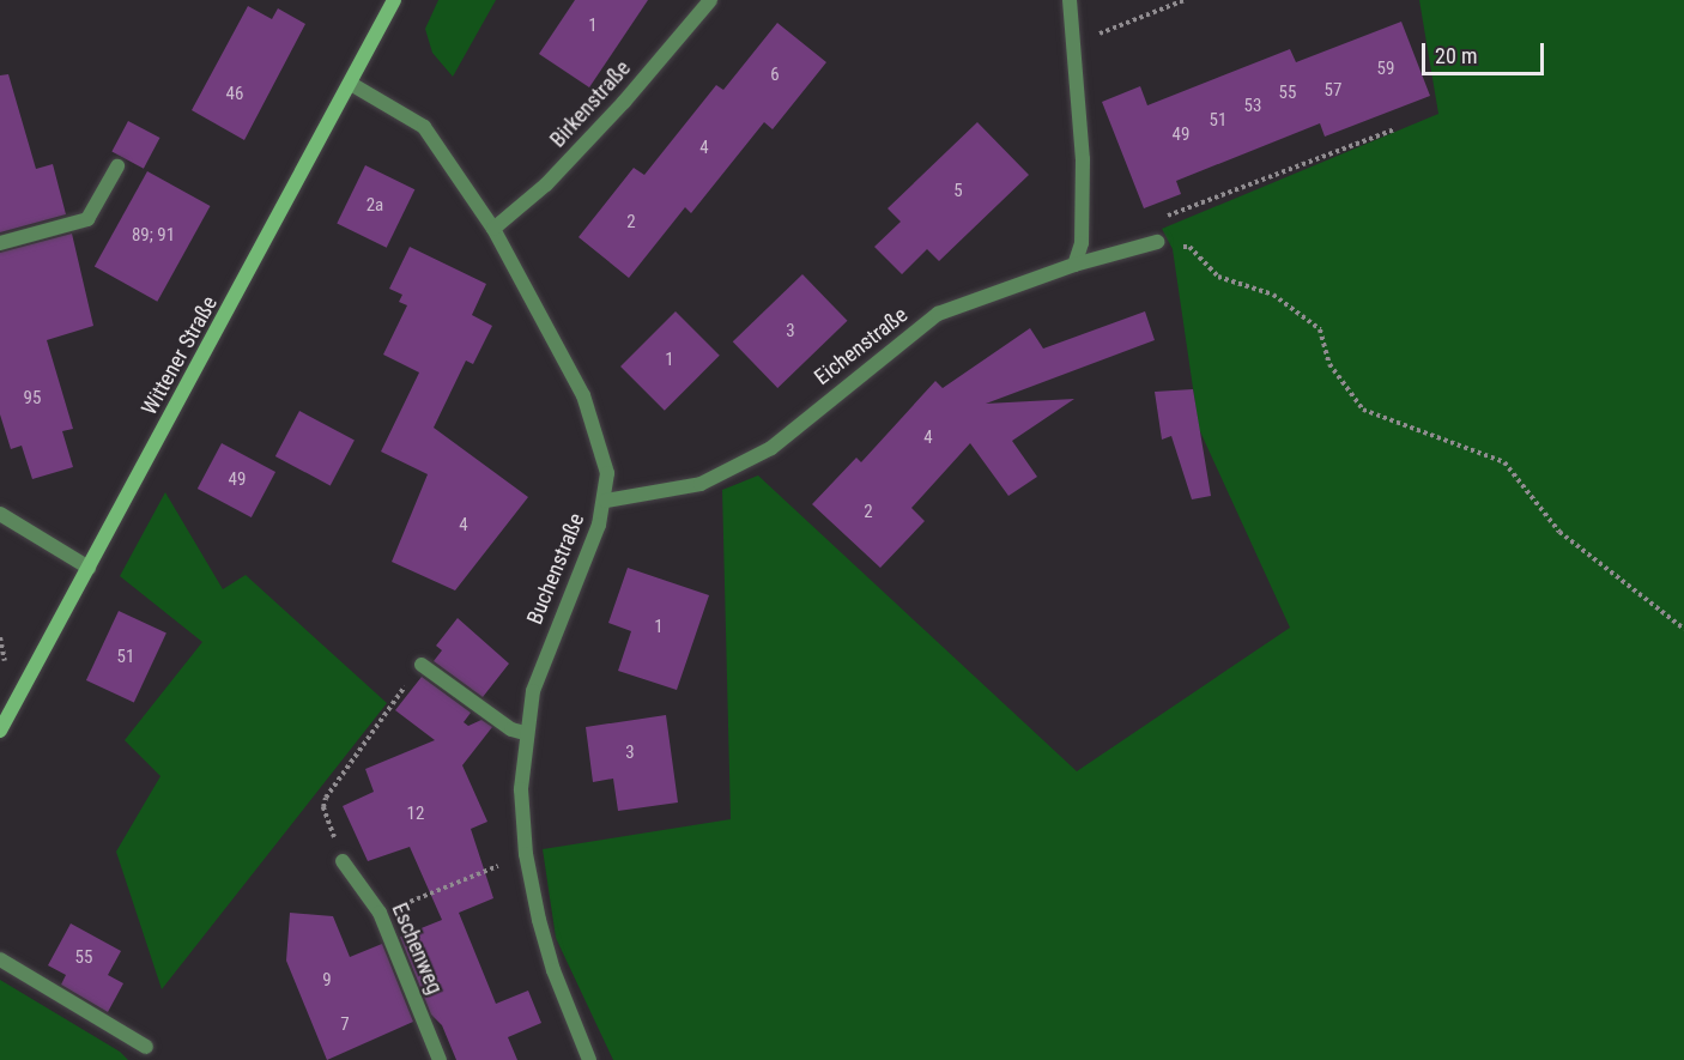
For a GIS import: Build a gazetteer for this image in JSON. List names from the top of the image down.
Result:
{
  "streets": {
    "main road": ["Wittener Straße"],
    "street": [
      "Birkenstraße",
      "Eichenstraße",
      "Buchenstraße",
      "Eschenweg"
    ]
  },
  "crossings": [
    ["Birkenstraße", "Buchenstraße"],
    ["Eichenstraße", "Buchenstraße"],
    ["Wittener Straße", "Buchenstraße"]
  ],
  "house_numbers": [
    "1",
    "59",
    "6",
    "57",
    "55",
    "46",
    "53",
    "51",
    "49",
    "4",
    "5",
    "2a",
    "2",
    "89; 91",
    "3",
    "1",
    "95",
    "4",
    "49",
    "2",
    "4",
    "1",
    "51",
    "3",
    "12",
    "55",
    "9",
    "7"
  ],
  "scale_bar": "20 m"
}
